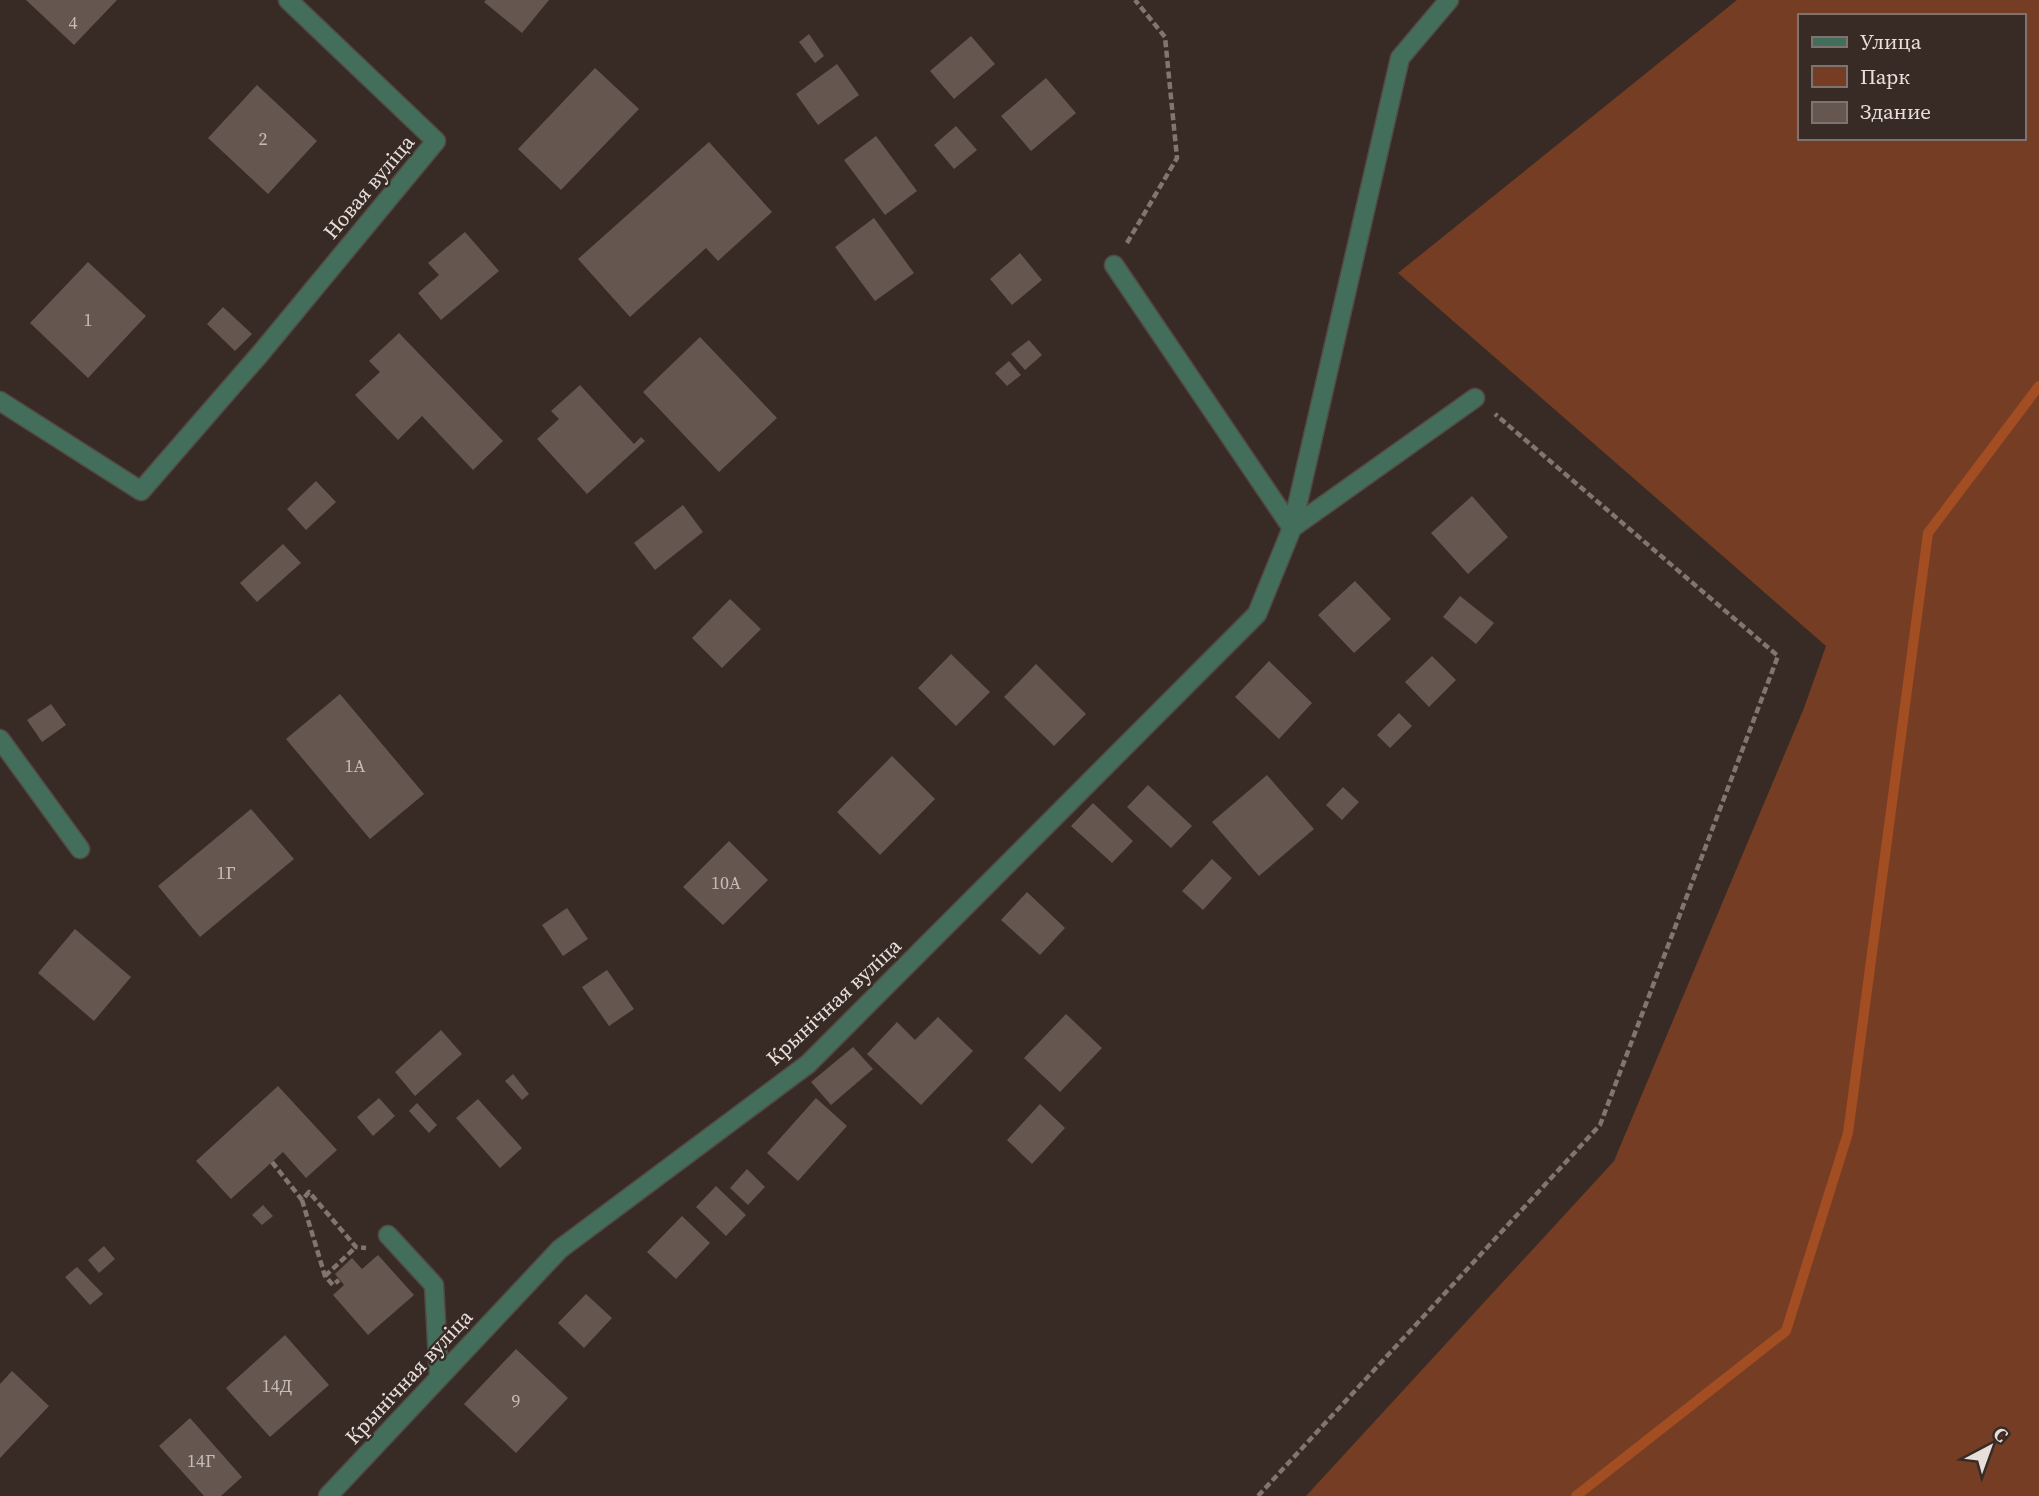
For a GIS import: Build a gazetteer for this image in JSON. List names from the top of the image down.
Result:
{
  "streets": {
    "street": ["Новая вуліца", "Крынічная вуліца"]
  },
  "house_numbers": [
    "4",
    "2",
    "1",
    "1А",
    "1Г",
    "10А",
    "14Д",
    "9",
    "14Г"
  ],
  "legend": ["Улица", "Парк", "Здание"],
  "north": "top right"
}
